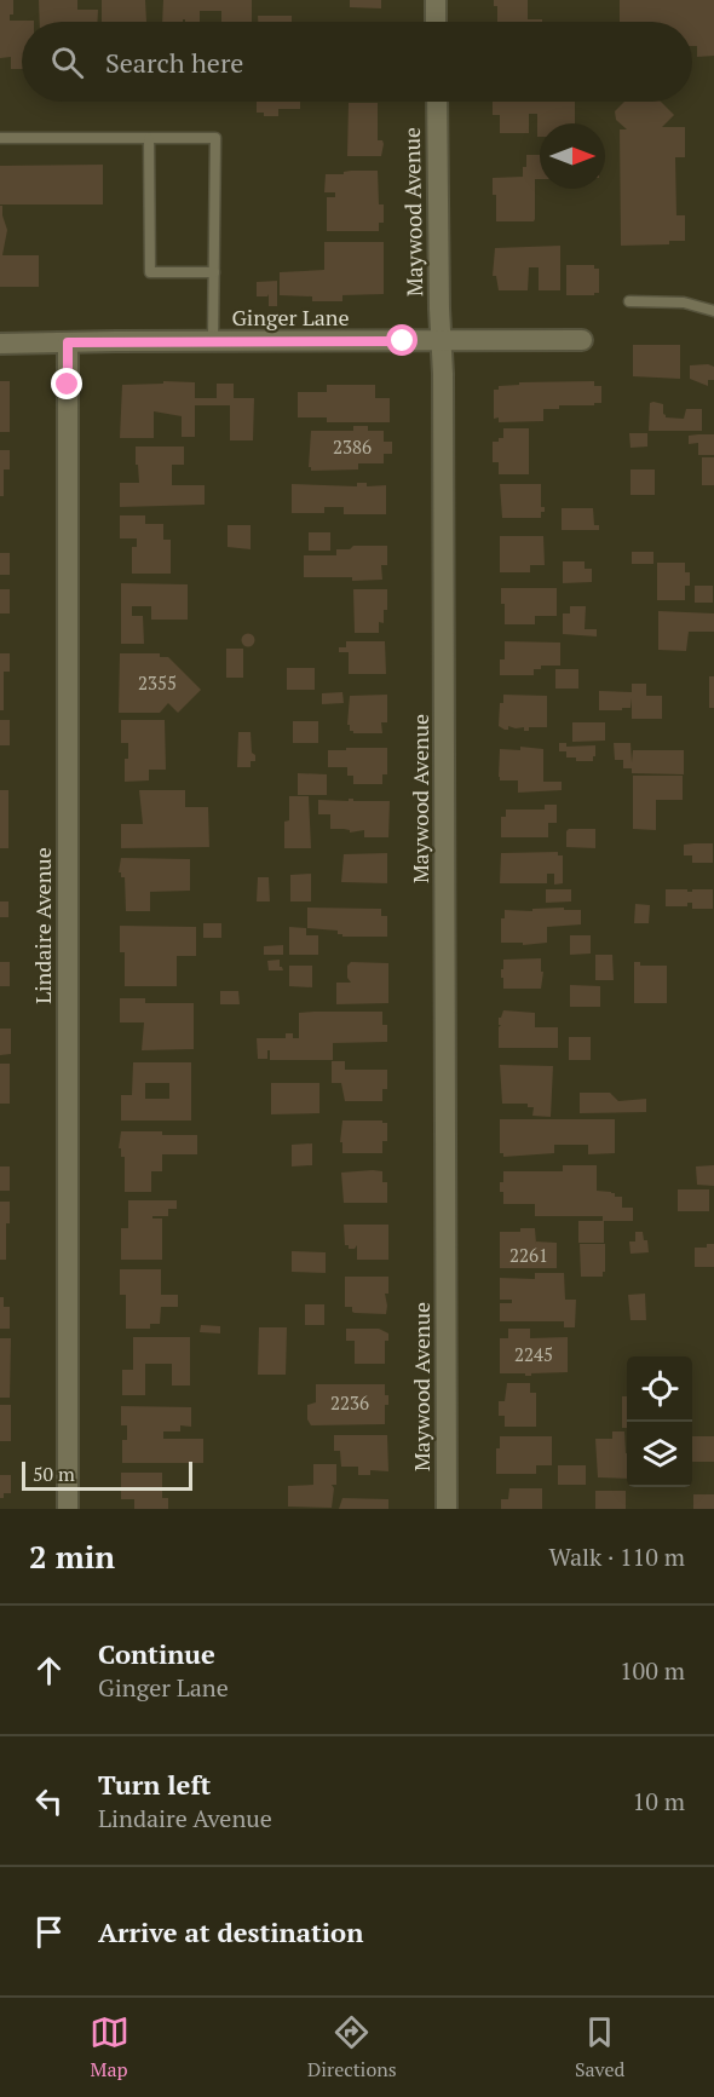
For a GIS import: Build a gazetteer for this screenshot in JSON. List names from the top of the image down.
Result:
{
  "streets": {
    "street": ["Maywood Avenue", "Ginger Lane", "Lindaire Avenue"]
  },
  "crossings": [
    ["Maywood Avenue", "Ginger Lane"],
    ["Ginger Lane", "Lindaire Avenue"]
  ],
  "house_numbers": [
    "2386",
    "2355",
    "2261",
    "2245",
    "2236"
  ],
  "scale_bar": "50 m",
  "north": "right",
  "page": {
    "search": "Search here",
    "scale": "50 m",
    "heading": ["2 min", "Walk · 110 m"],
    "list": [
      ["Continue", "Ginger Lane", "100 m"],
      ["Turn left", "Lindaire Avenue", "10 m"],
      "Arrive at destination"
    ],
    "nav": ["Map", "Directions", "Saved"]
  }
}
